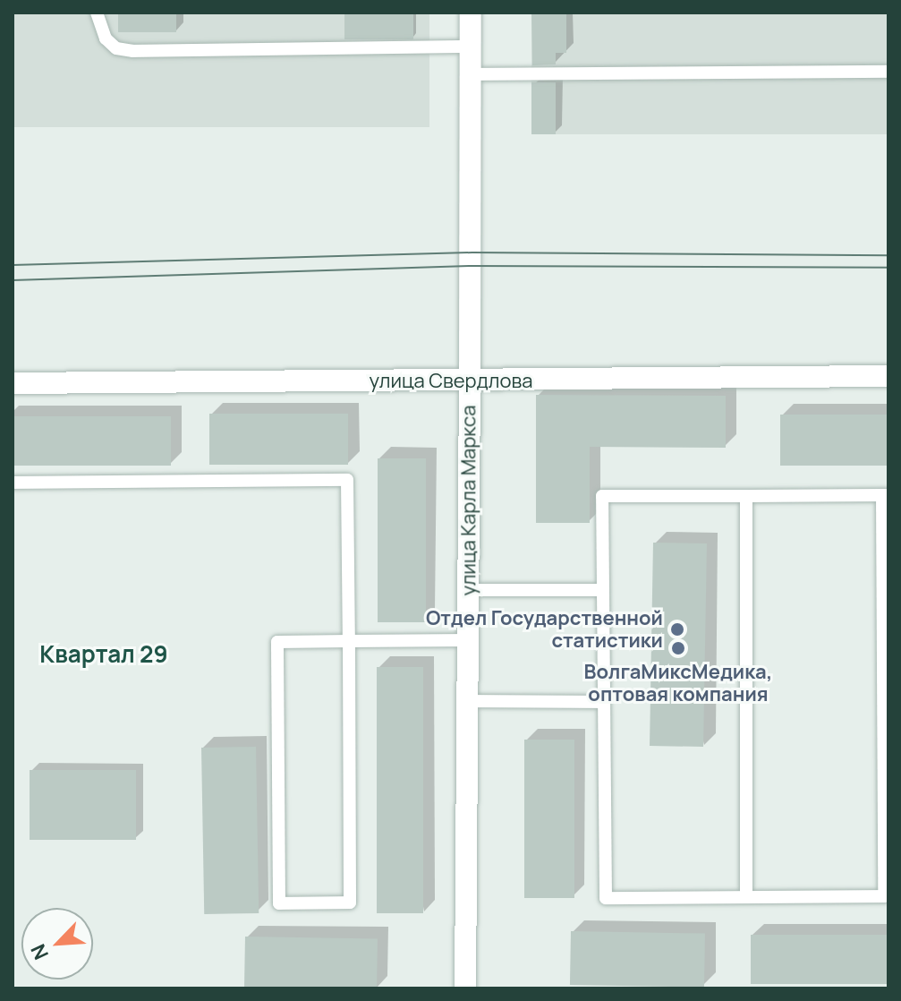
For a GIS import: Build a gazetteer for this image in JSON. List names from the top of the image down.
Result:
{
  "streets": {
    "street": ["улица Свердлова", "улица Карла Маркса"]
  },
  "crossings": [
    ["улица Свердлова", "улица Карла Маркса"]
  ],
  "districts": ["Квартал 29"],
  "places": ["Отдел Государственной статистики", "ВолгаМиксМедика, оптовая компания"],
  "north": "bottom left"
}
